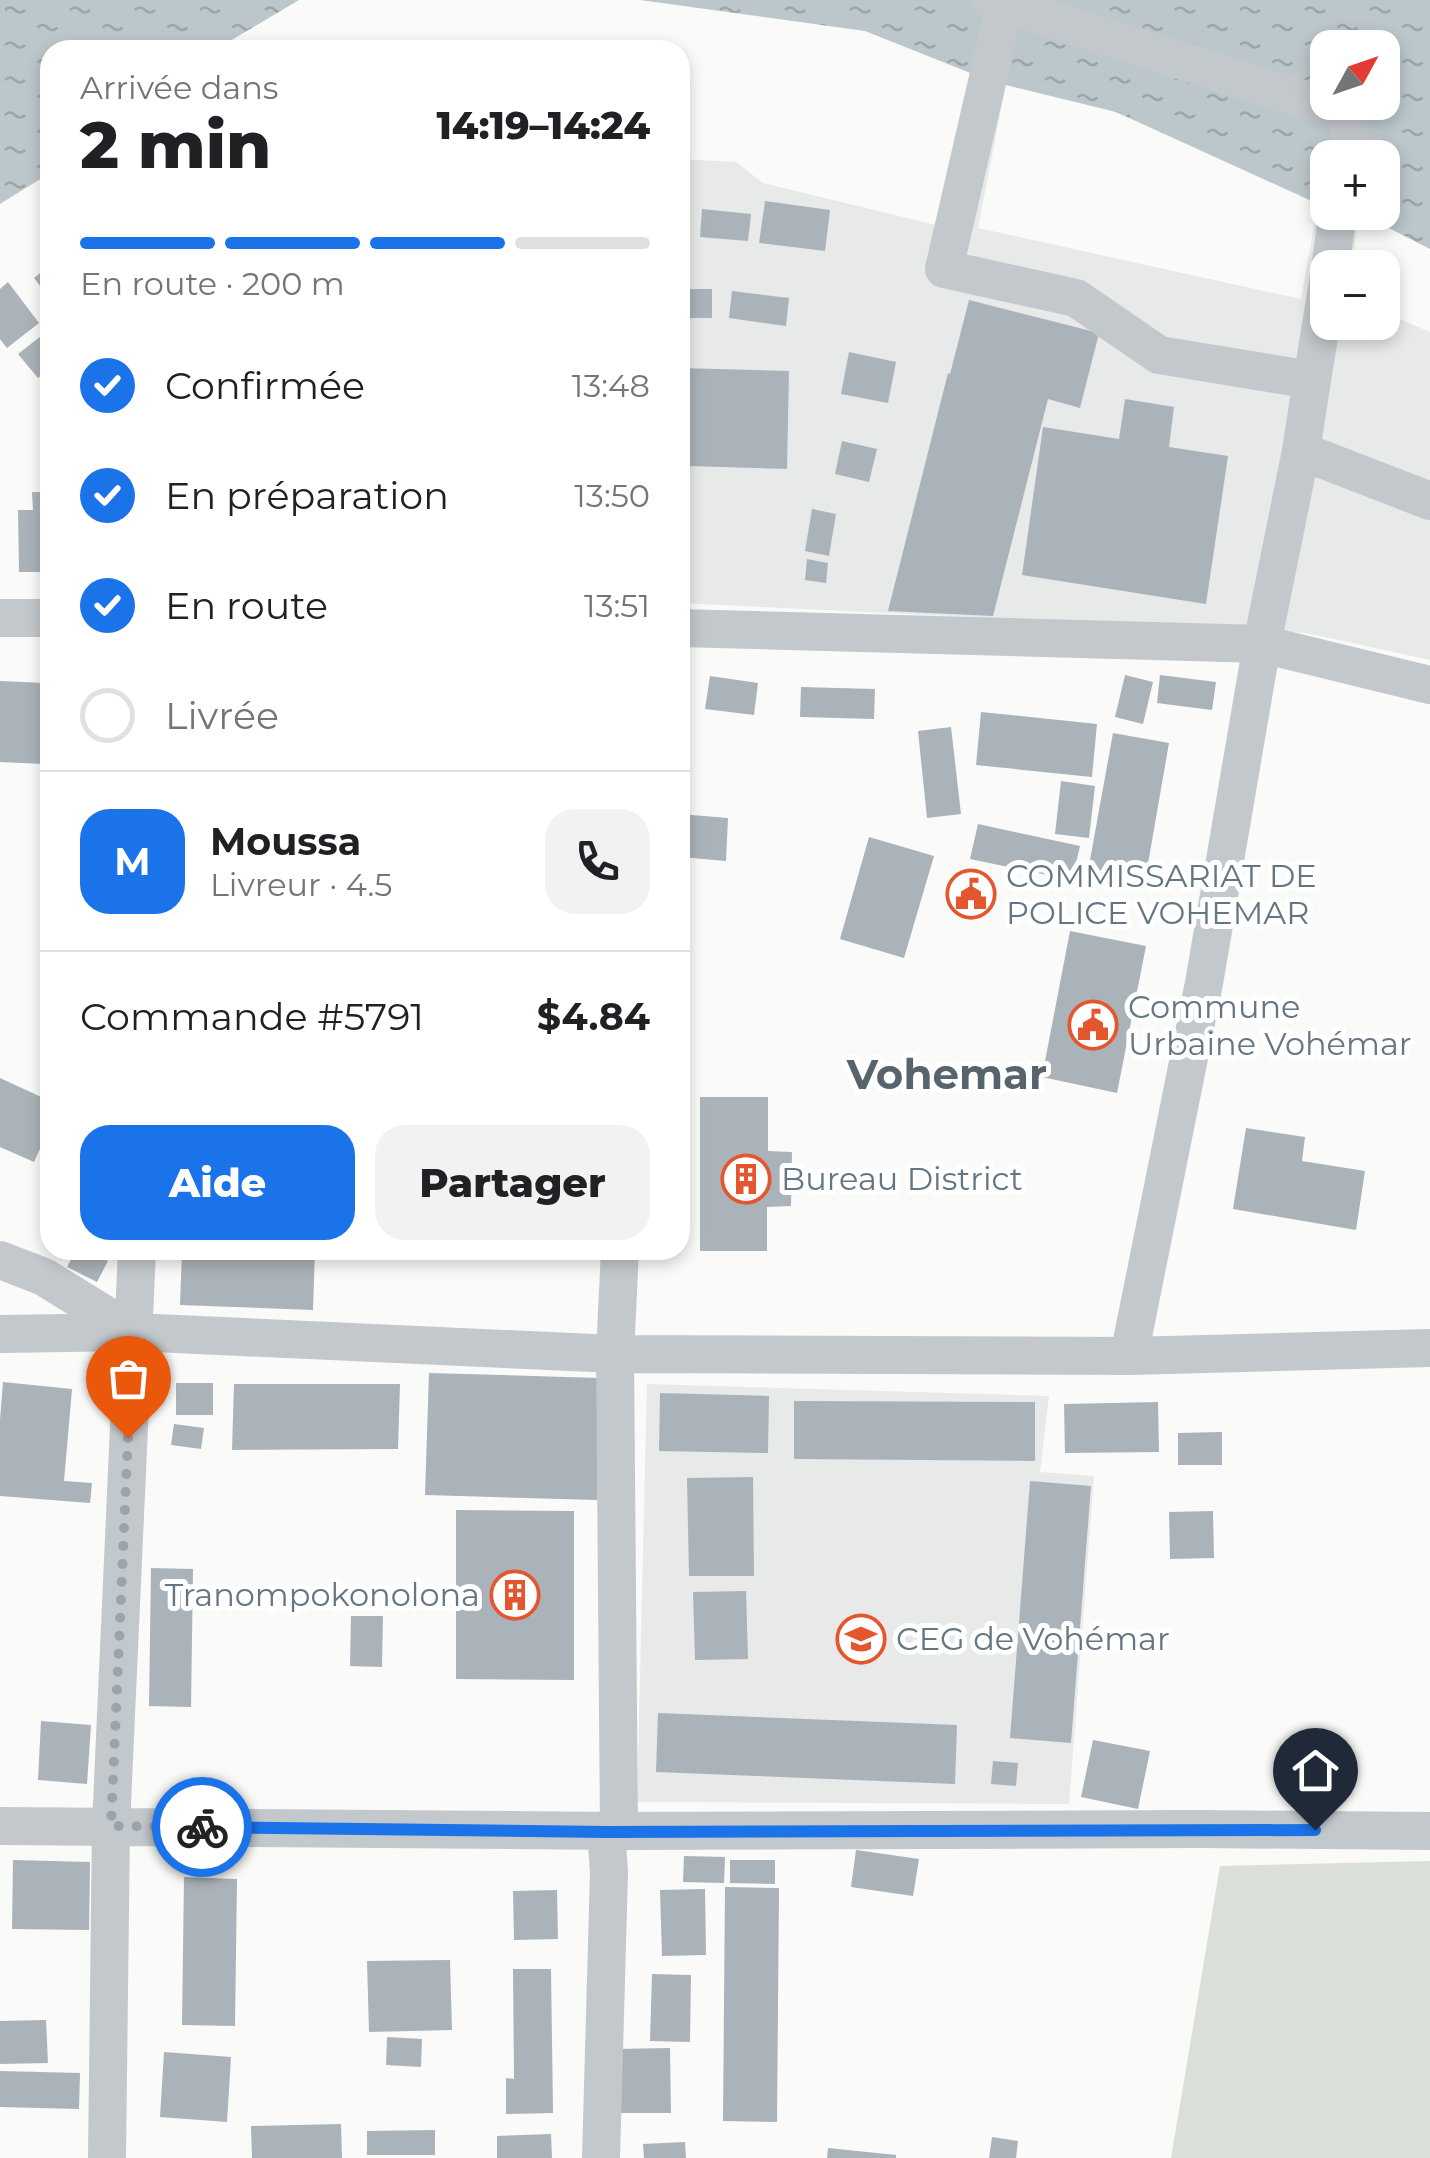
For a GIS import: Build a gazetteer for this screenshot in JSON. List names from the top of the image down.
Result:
{
  "districts": ["Vohemar"],
  "places": {
    "public building": ["COMMISSARIAT DE POLICE VOHEMAR", "Commune Urbaine Vohémar"],
    "building": ["Bureau District", "Tranompokonolona"],
    "school or university": ["CEG de Vohémar"]
  },
  "north": "top right",
  "page": {
    "map_buttons": ["+", "−"],
    "heading": ["2 min", "Arrivée dans", "14:19–14:24"],
    "panel": [
      "Moussa",
      "Livreur · 4.5",
      "Commande #5791",
      "$4.84"
    ],
    "bar": "En route · 200 m",
    "list": [
      ["Confirmée", "13:48"],
      ["En préparation", "13:50"],
      ["En route", "13:51"],
      "Livrée"
    ],
    "round": "M",
    "buttons": ["Aide", "Partager"]
  }
}
